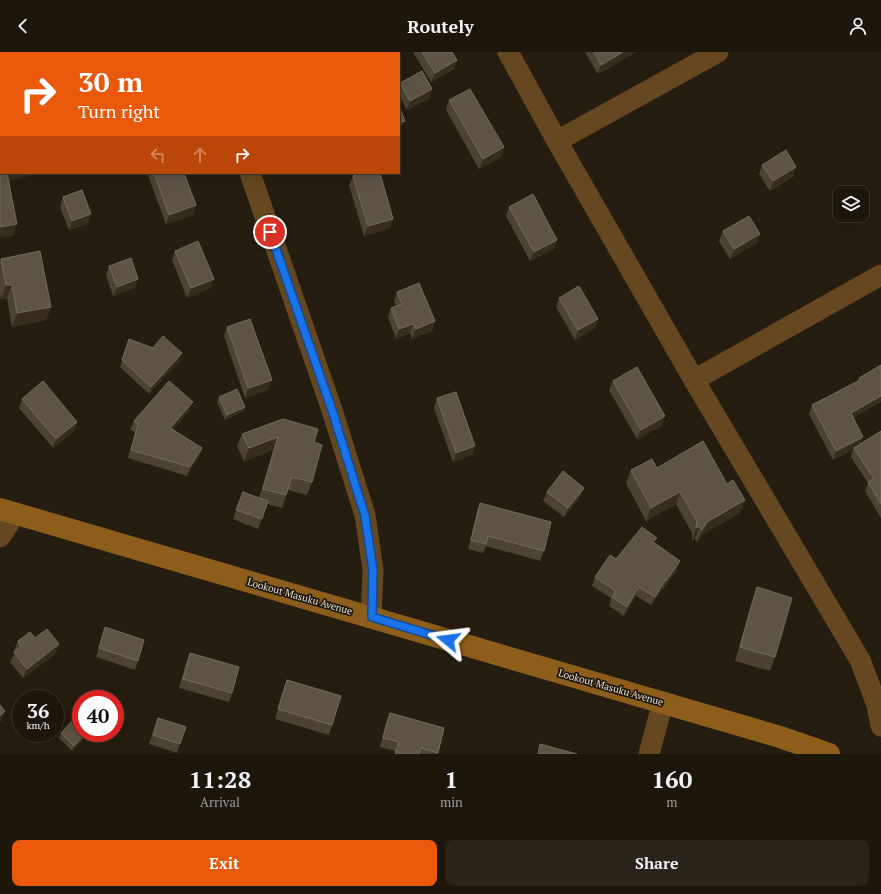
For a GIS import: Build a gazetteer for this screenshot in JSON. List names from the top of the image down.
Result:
{
  "streets": {
    "street": ["Lookout Masuku Avenue"]
  },
  "page": {
    "header": "Routely",
    "turn": ["30 m", "Turn right"],
    "speed": "36 km/h",
    "limit": "40",
    "eta": [
      "11:28",
      "Arrival",
      "1",
      "min",
      "160",
      "m"
    ],
    "buttons": ["Exit", "Share"]
  }
}
